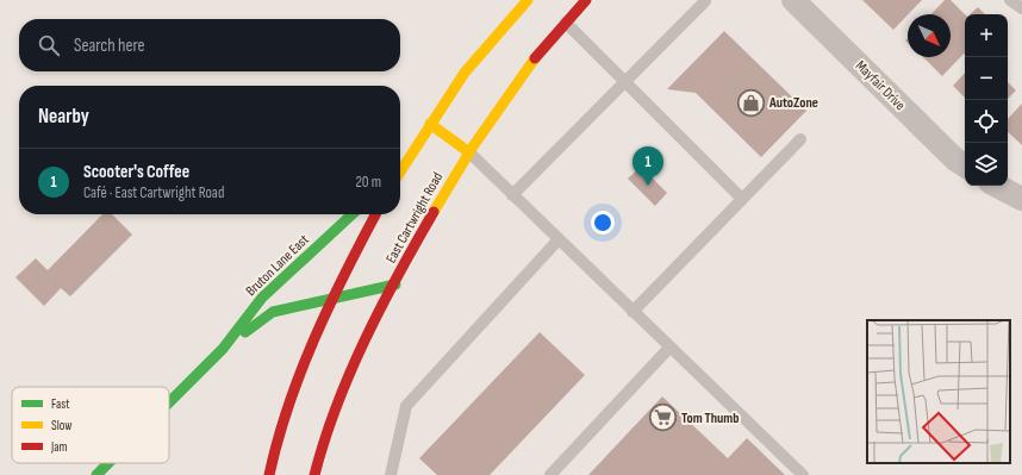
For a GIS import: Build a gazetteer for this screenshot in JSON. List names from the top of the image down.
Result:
{
  "streets": {
    "main road": ["East Cartwright Road", "Bruton Lane East"],
    "street": ["Mayfair Drive"]
  },
  "crossings": [
    ["East Cartwright Road", "Bruton Lane East"]
  ],
  "places": {
    "shop": ["AutoZone"],
    "supermarket": ["Tom Thumb"]
  },
  "legend": ["Fast", "Slow", "Jam"],
  "north": "bottom right",
  "page": {
    "map_buttons": ["+", "−"],
    "search": "Search here",
    "heading": "Nearby",
    "pins": "1",
    "list": [
      {
        "mark": "1",
        "name": "Scooter's Coffee",
        "note": "Café · East Cartwright Road",
        "value": "20 m"
      }
    ]
  }
}
